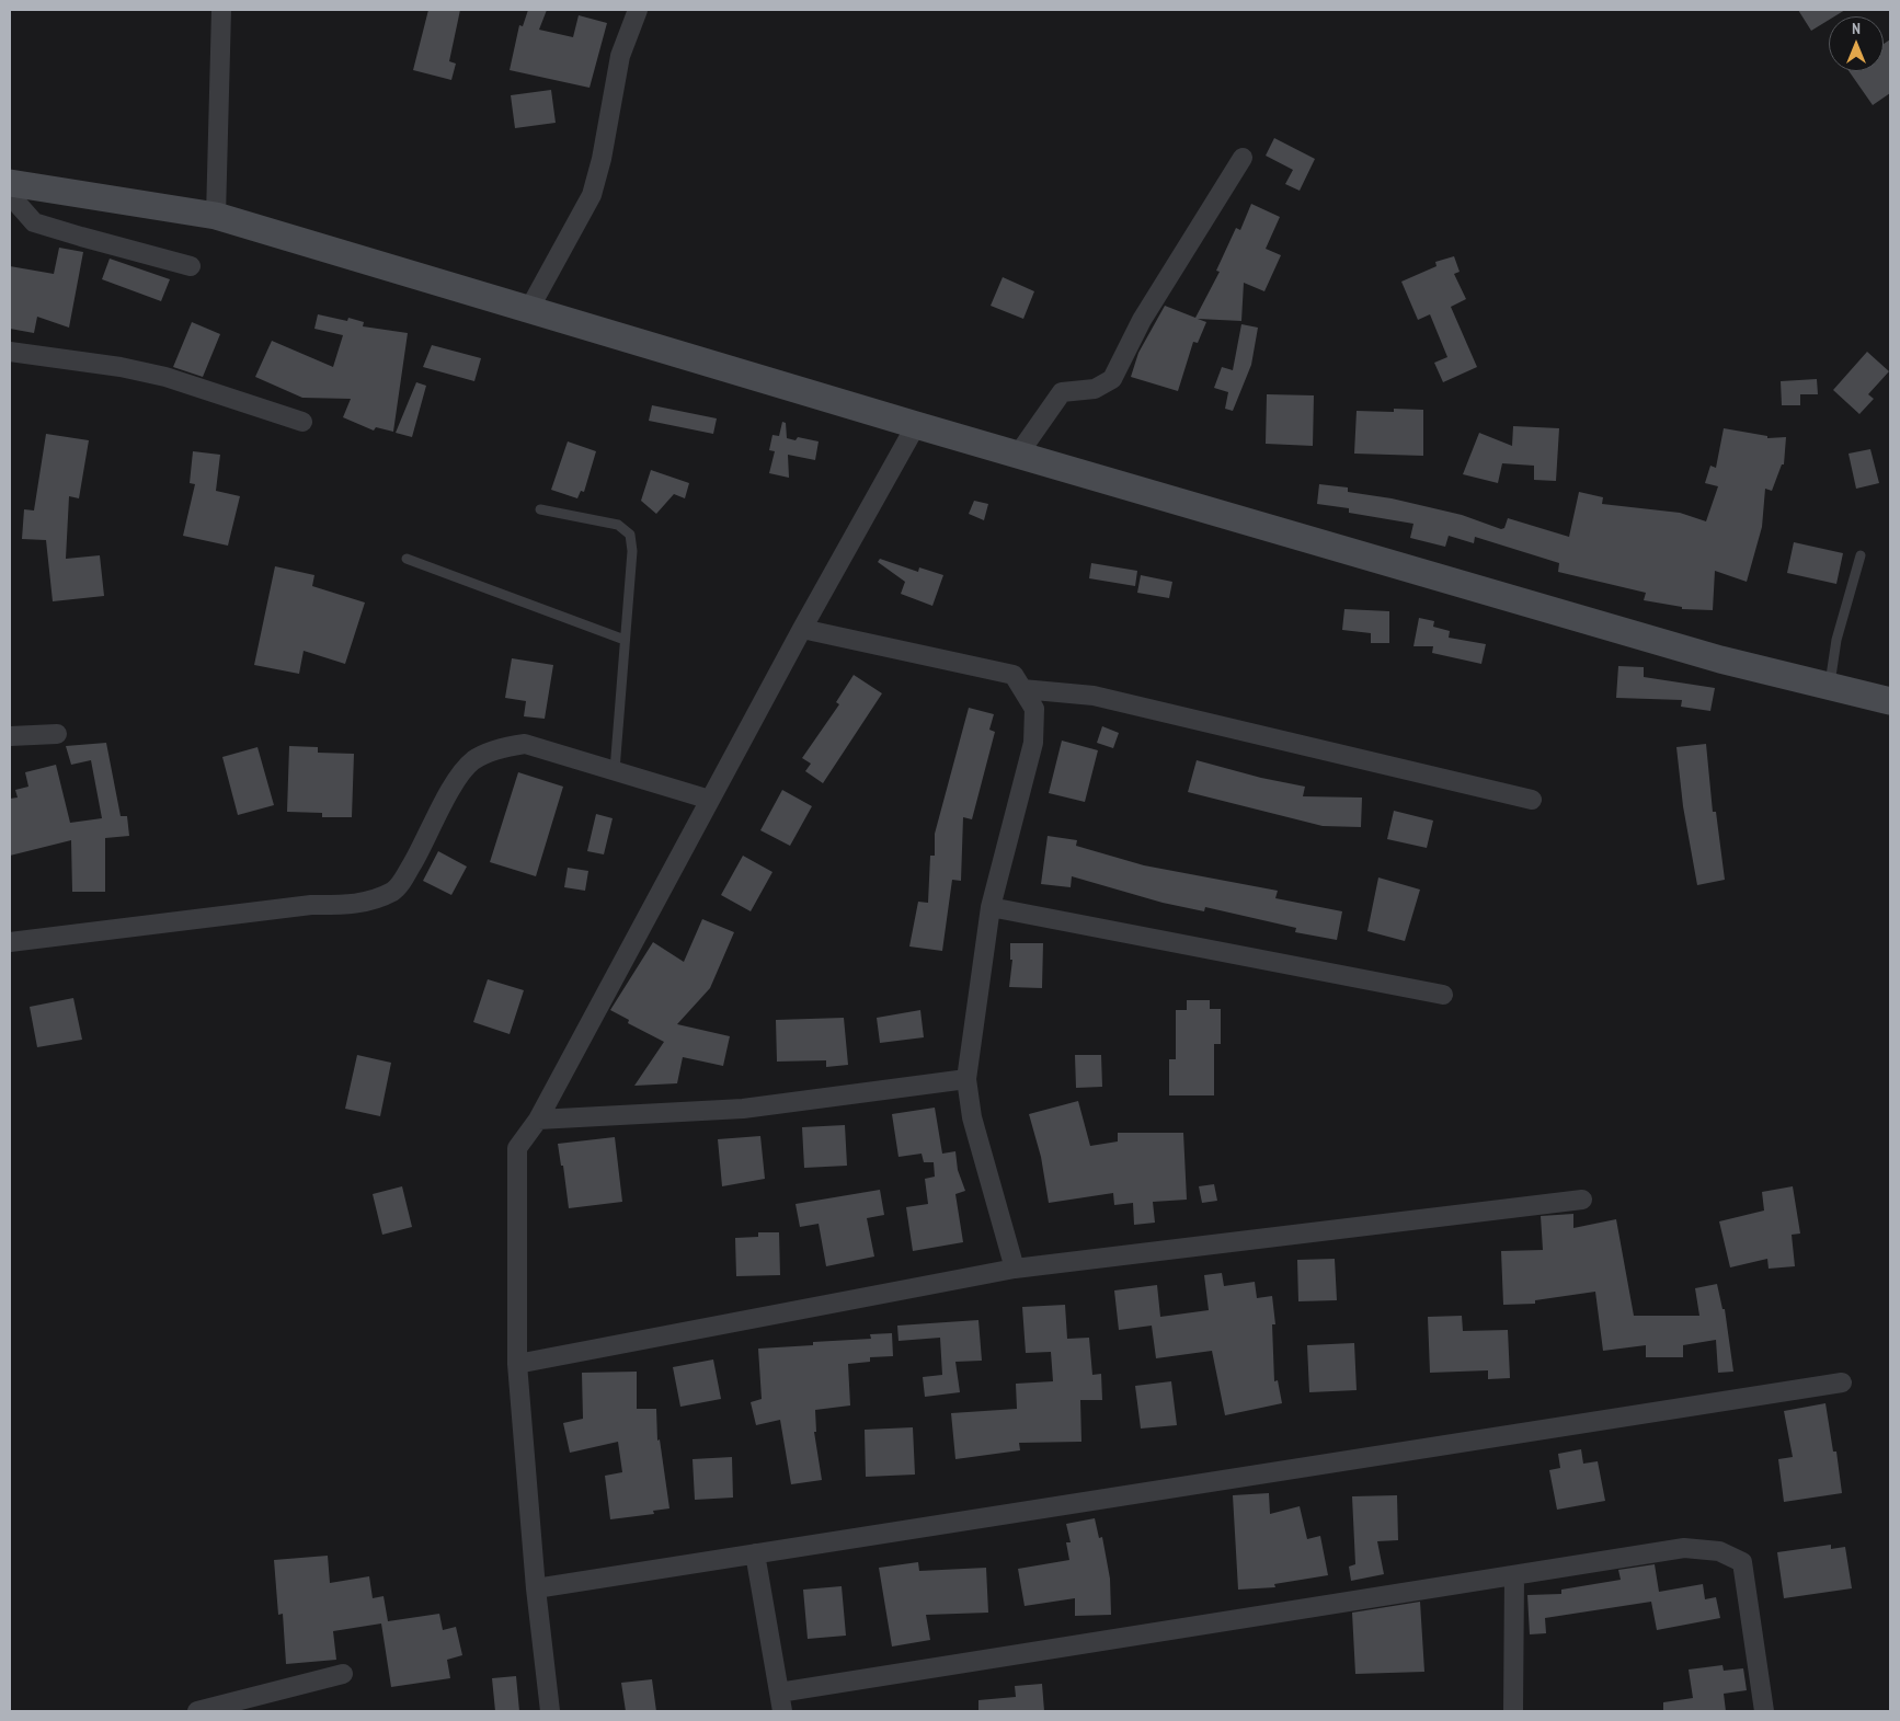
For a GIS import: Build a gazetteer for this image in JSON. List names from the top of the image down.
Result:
{
  "north": "top"
}
